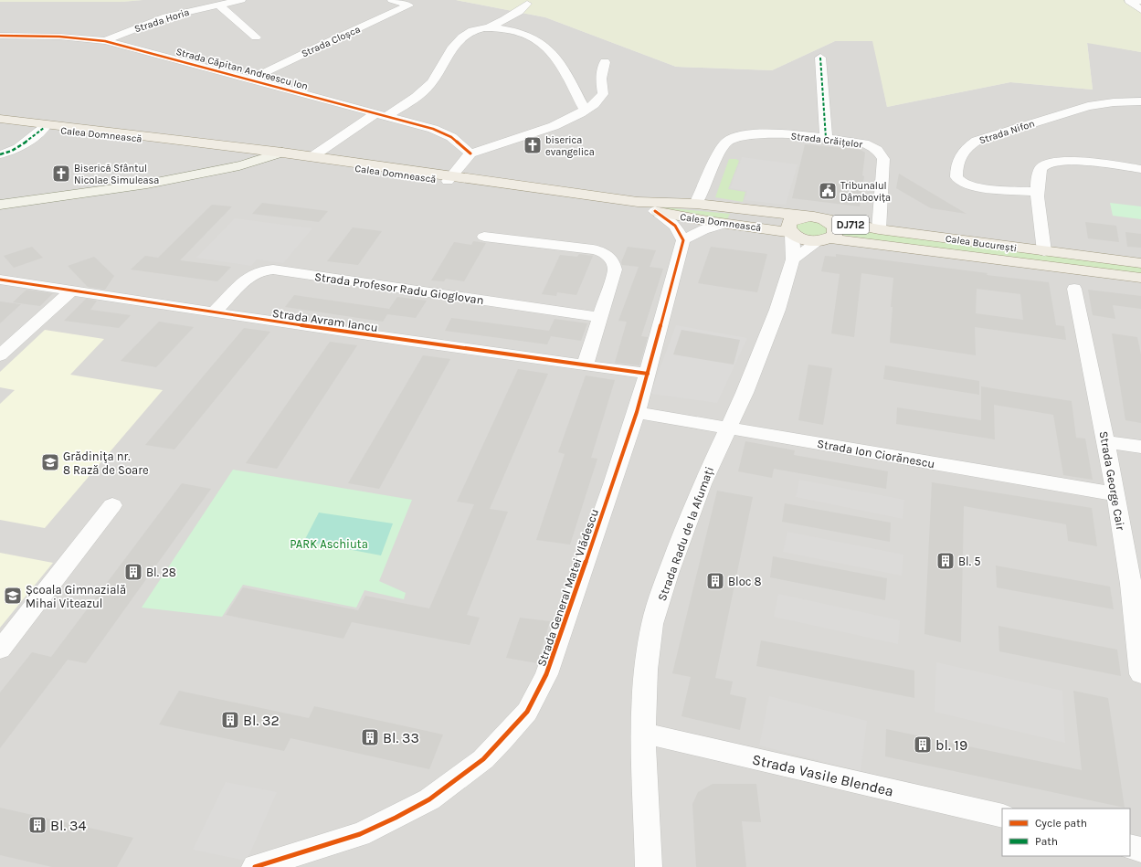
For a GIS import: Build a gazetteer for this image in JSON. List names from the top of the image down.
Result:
{
  "streets": {
    "main road": ["Calea Domnească", "DJ712", "Calea București"],
    "street": [
      "Strada Horia",
      "Strada Cloșca",
      "Strada Căpitan Andreescu Ion",
      "Strada Nifon",
      "Strada Crăițelor",
      "Strada Profesor Radu Gioglovan",
      "Strada Avram Iancu",
      "Strada Ion Ciorănescu",
      "Strada George Cair",
      "Strada Radu de la Afumați",
      "Strada General Matei Vlădescu",
      "Strada Vasile Blendea"
    ]
  },
  "crossings": [
    ["Strada Horia", "Strada Căpitan Andreescu Ion"],
    ["Strada Cloșca", "Strada Căpitan Andreescu Ion"],
    ["Calea Domnească", "Strada Crăițelor"],
    ["Calea Domnească", "Calea București"],
    ["Calea Domnească", "Strada Radu de la Afumați"],
    ["Strada Crăițelor", "Calea București"],
    ["Strada Profesor Radu Gioglovan", "Strada Avram Iancu"],
    ["Strada Avram Iancu", "Strada General Matei Vlădescu"],
    ["Strada Ion Ciorănescu", "Strada George Cair"],
    ["Strada Ion Ciorănescu", "Strada Radu de la Afumați"],
    ["Strada Ion Ciorănescu", "Strada General Matei Vlădescu"],
    ["Strada Radu de la Afumați", "Strada Vasile Blendea"]
  ],
  "parks": ["PARK Aschiuta"],
  "places": {
    "church": ["biserica evangelica", "Biserică Sfântul Nicolae Simuleasa"],
    "public building": ["Tribunalul Dâmbovița"],
    "school or university": ["Grădiniţa nr. 8 Rază de Soare", "Școala Gimnazială Mihai Viteazul"],
    "building": [
      "Bl. 5",
      "Bl. 28",
      "Bloc 8",
      "Bl. 32",
      "Bl. 33",
      "bl. 19",
      "Bl. 34"
    ]
  },
  "legend": ["Cycle path", "Path"]
}
